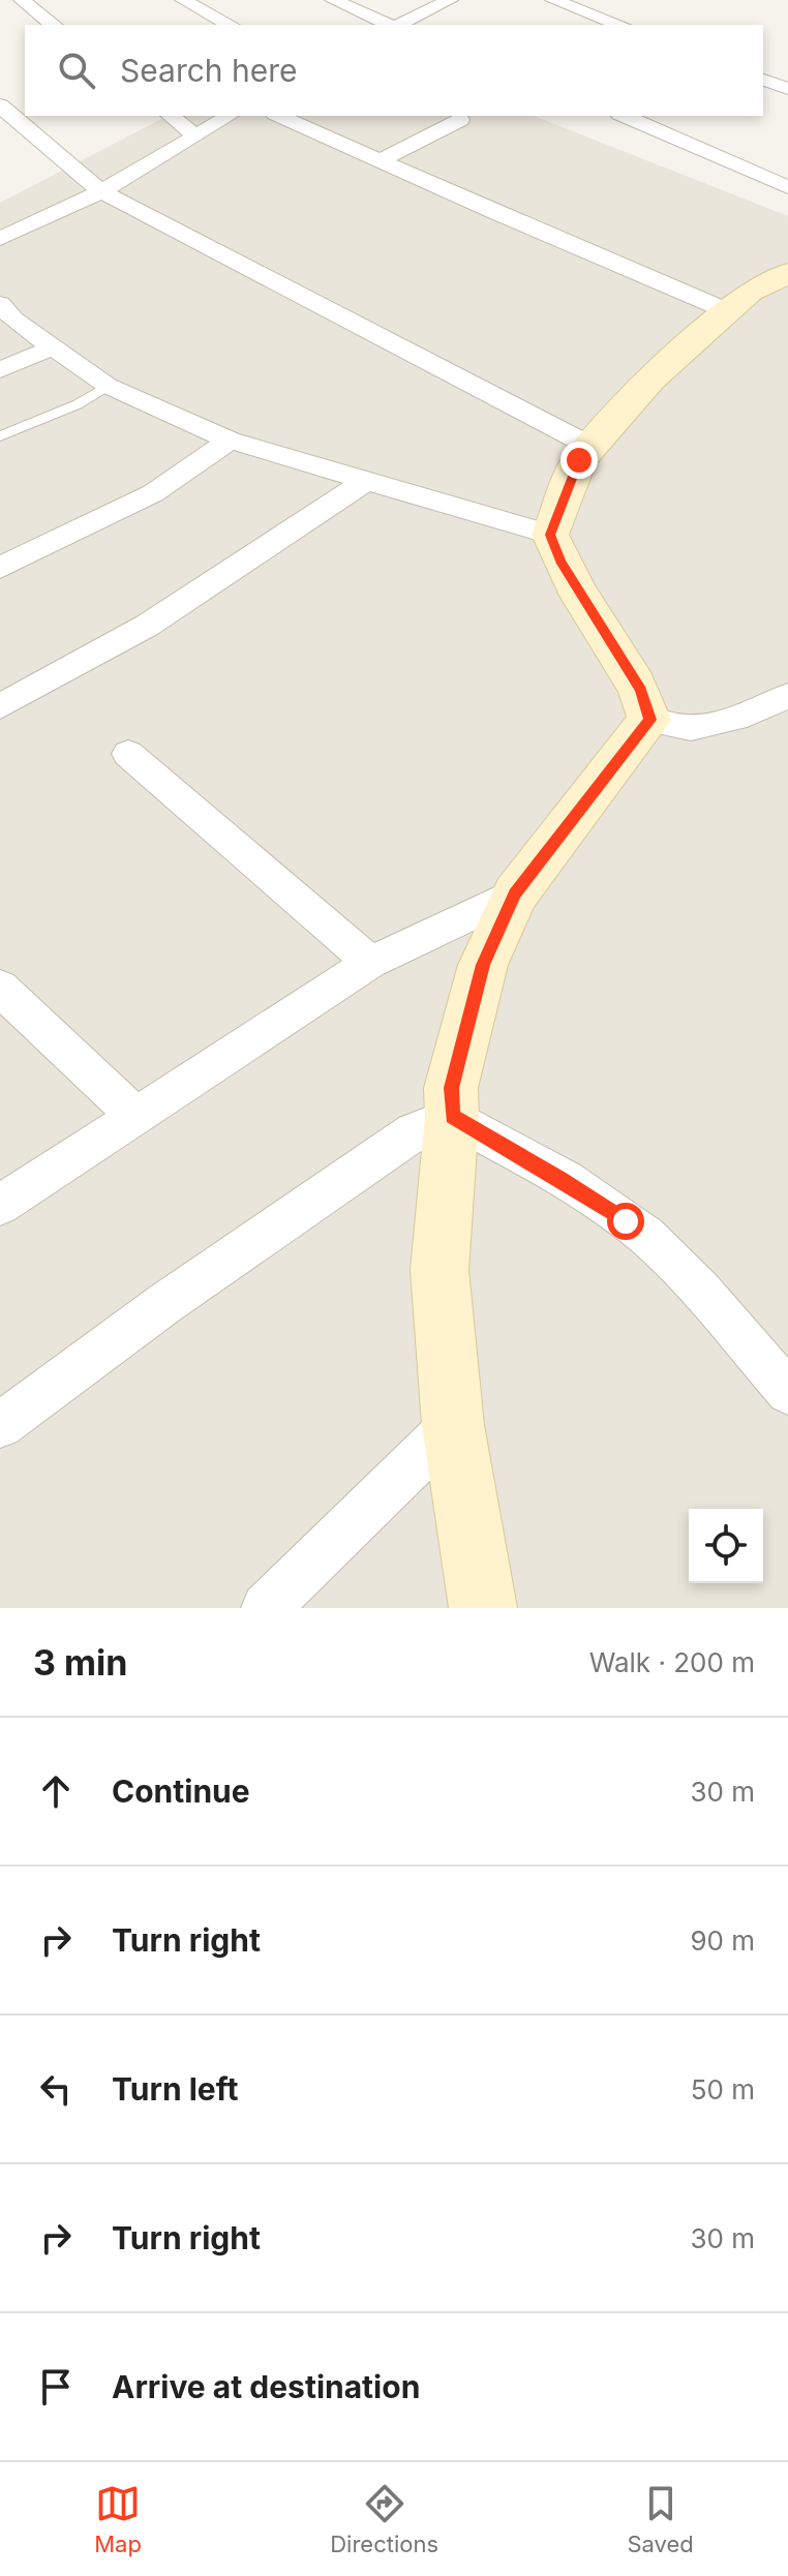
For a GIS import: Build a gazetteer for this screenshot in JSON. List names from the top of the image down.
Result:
{
  "page": {
    "search": "Search here",
    "heading": ["3 min", "Walk · 200 m"],
    "list": [
      ["Continue", "30 m"],
      ["Turn right", "90 m"],
      ["Turn left", "50 m"],
      ["Turn right", "30 m"],
      "Arrive at destination"
    ],
    "nav": ["Map", "Directions", "Saved"]
  }
}
